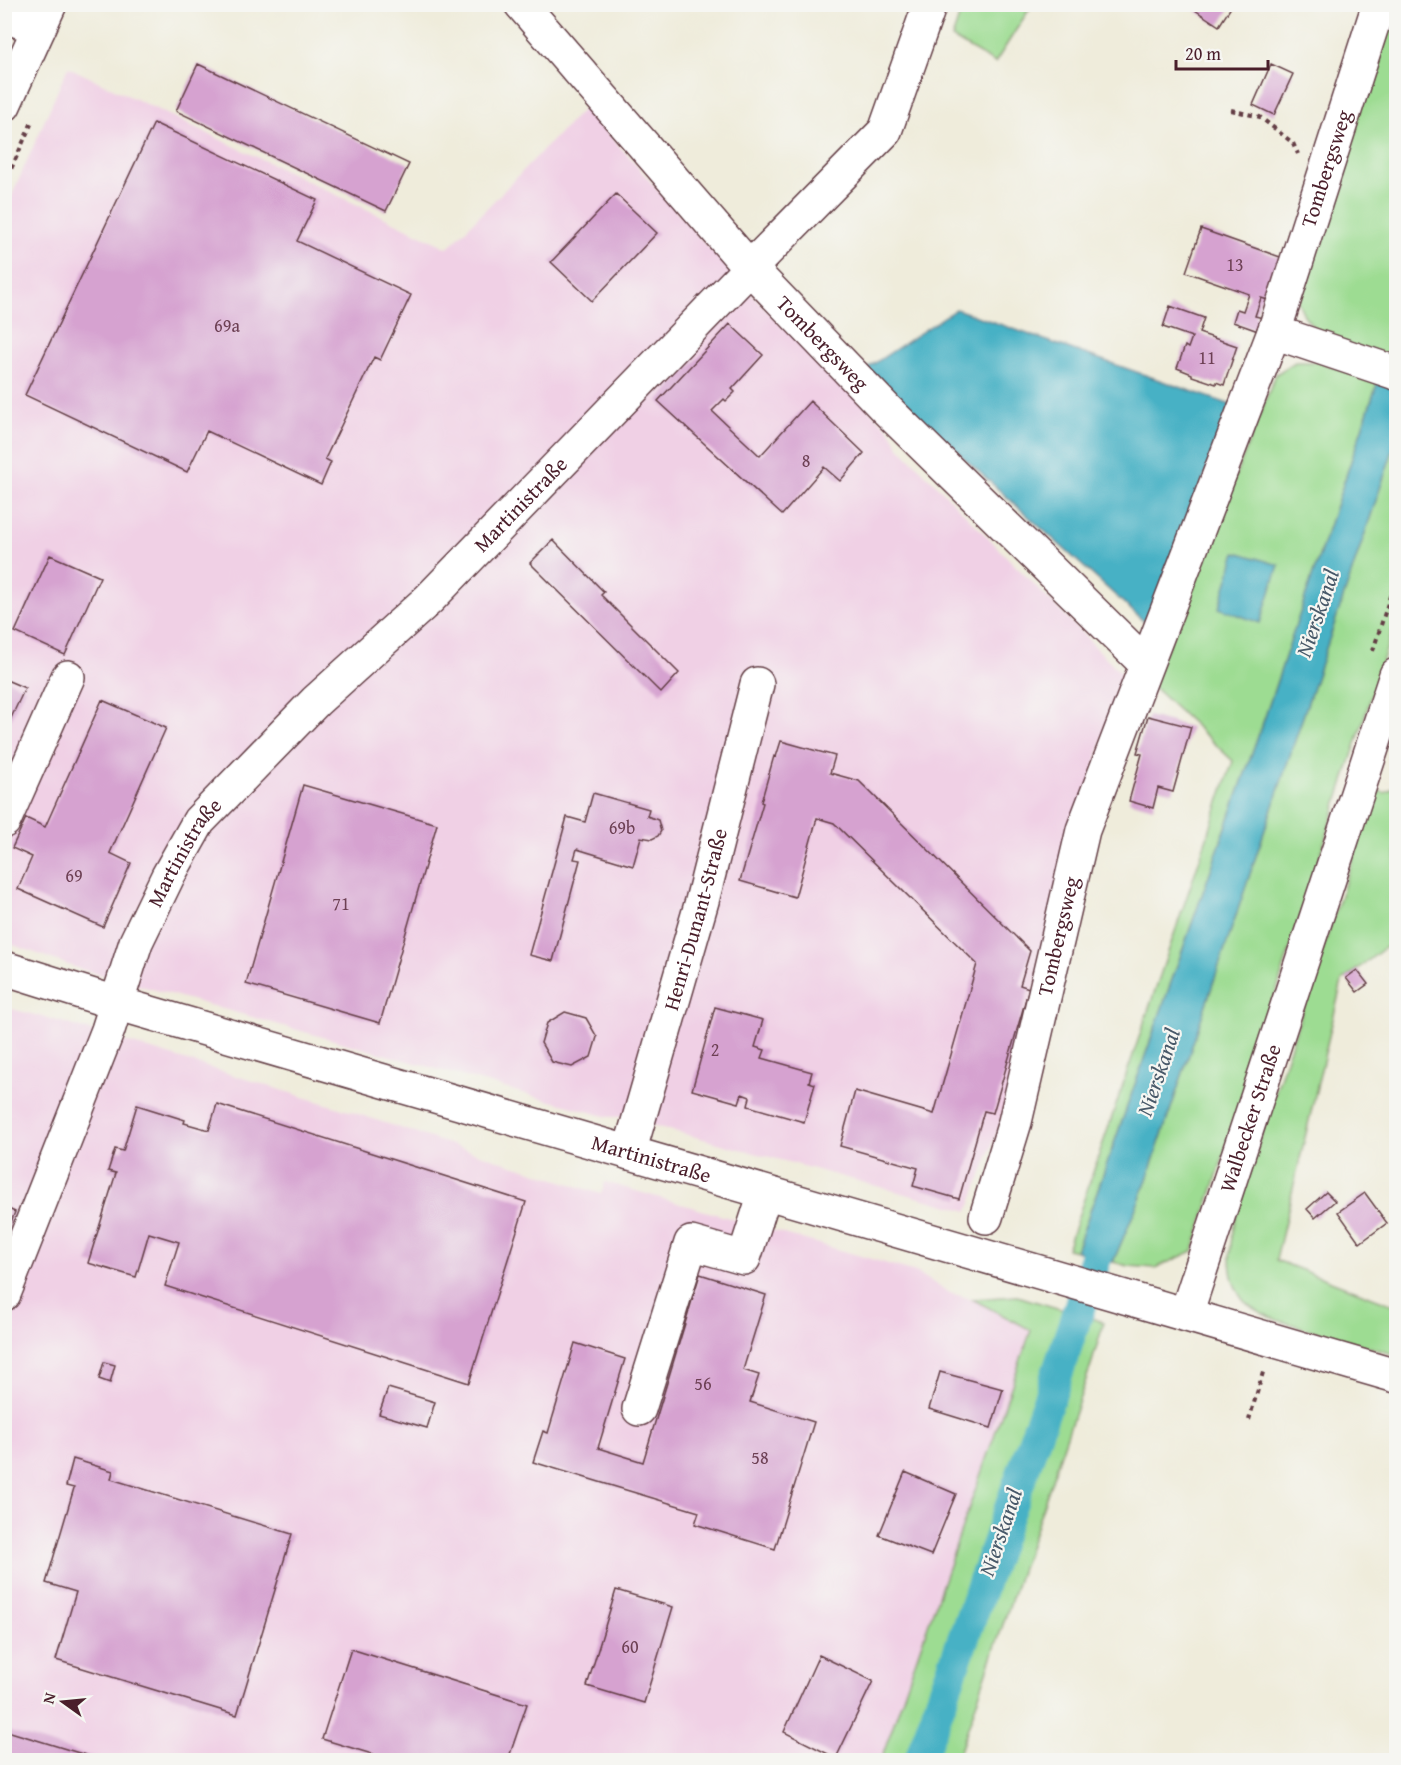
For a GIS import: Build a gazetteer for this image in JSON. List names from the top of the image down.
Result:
{
  "streets": {
    "street": [
      "Tombergsweg",
      "Martinistraße",
      "Henri-Dunant-Straße",
      "Walbecker Straße"
    ]
  },
  "crossings": [
    ["Tombergsweg", "Martinistraße"],
    ["Martinistraße", "Henri-Dunant-Straße"],
    ["Martinistraße", "Walbecker Straße"]
  ],
  "water": ["Nierskanal"],
  "house_numbers": [
    "13",
    "69a",
    "11",
    "8",
    "69b",
    "69",
    "71",
    "2",
    "56",
    "58",
    "60"
  ],
  "scale_bar": "20 m",
  "north": "left"
}
